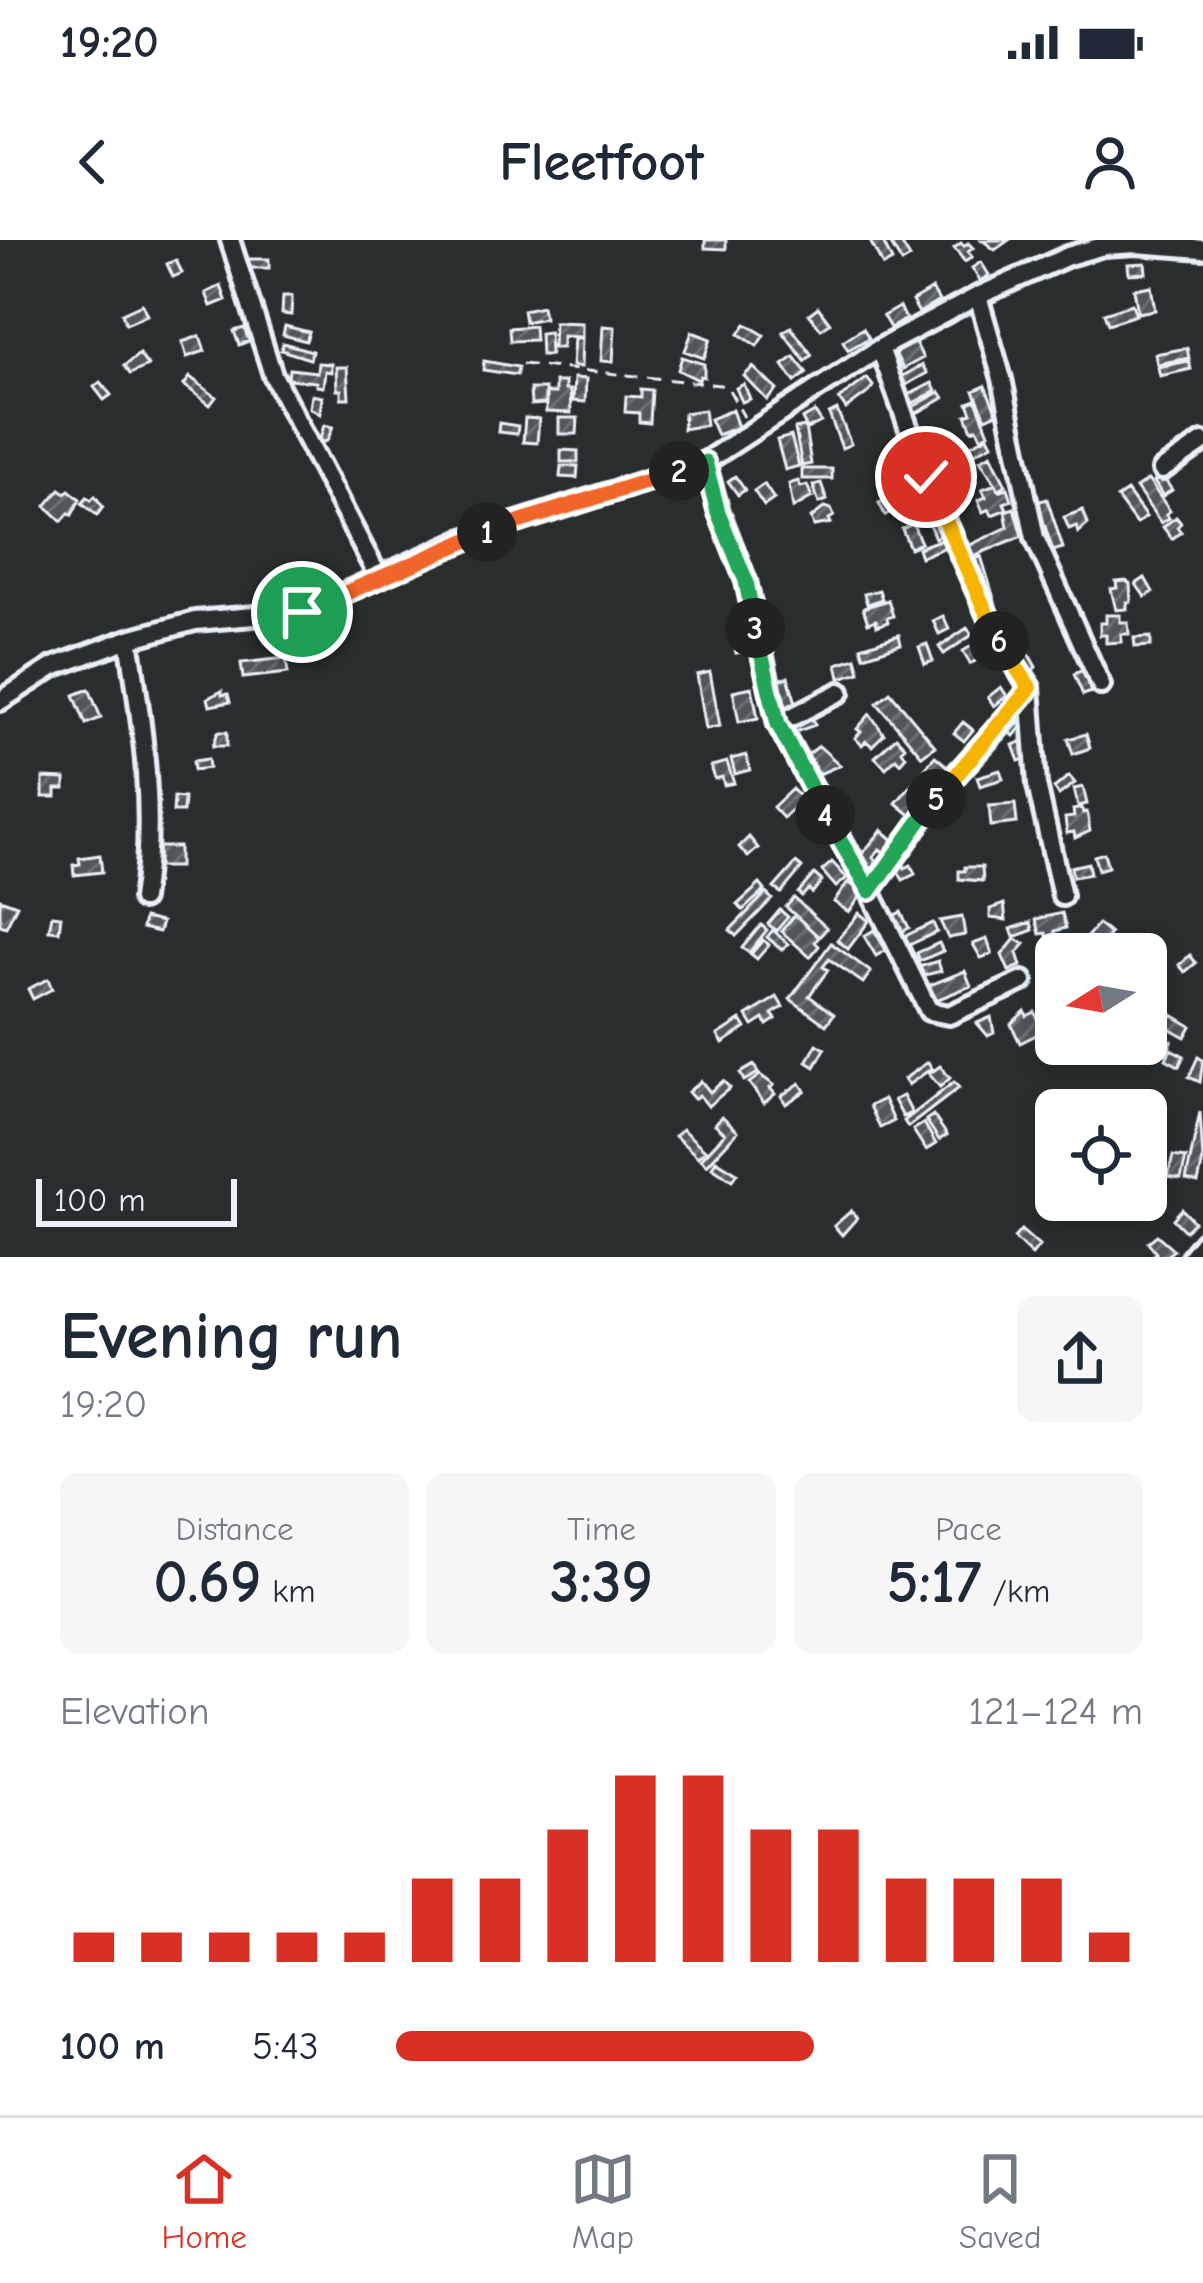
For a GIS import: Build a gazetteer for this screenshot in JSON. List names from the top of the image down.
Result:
{
  "scale_bar": "100 m",
  "north": "left",
  "page": {
    "status": "19:20",
    "header": "Fleetfoot",
    "pins": [
      "2",
      "1",
      "3",
      "6",
      "5",
      "4"
    ],
    "scale": "100 m",
    "heading": ["Evening run", "19:20"],
    "stats": [
      ["Distance", "0.69 km"],
      ["Time", "3:39"],
      ["Pace", "5:17 /km"]
    ],
    "chart": ["Elevation", "121–124 m"],
    "list": [
      {
        "name": "100 m",
        "note": "5:43"
      }
    ],
    "tabs": ["Home", "Map", "Saved"]
  }
}
